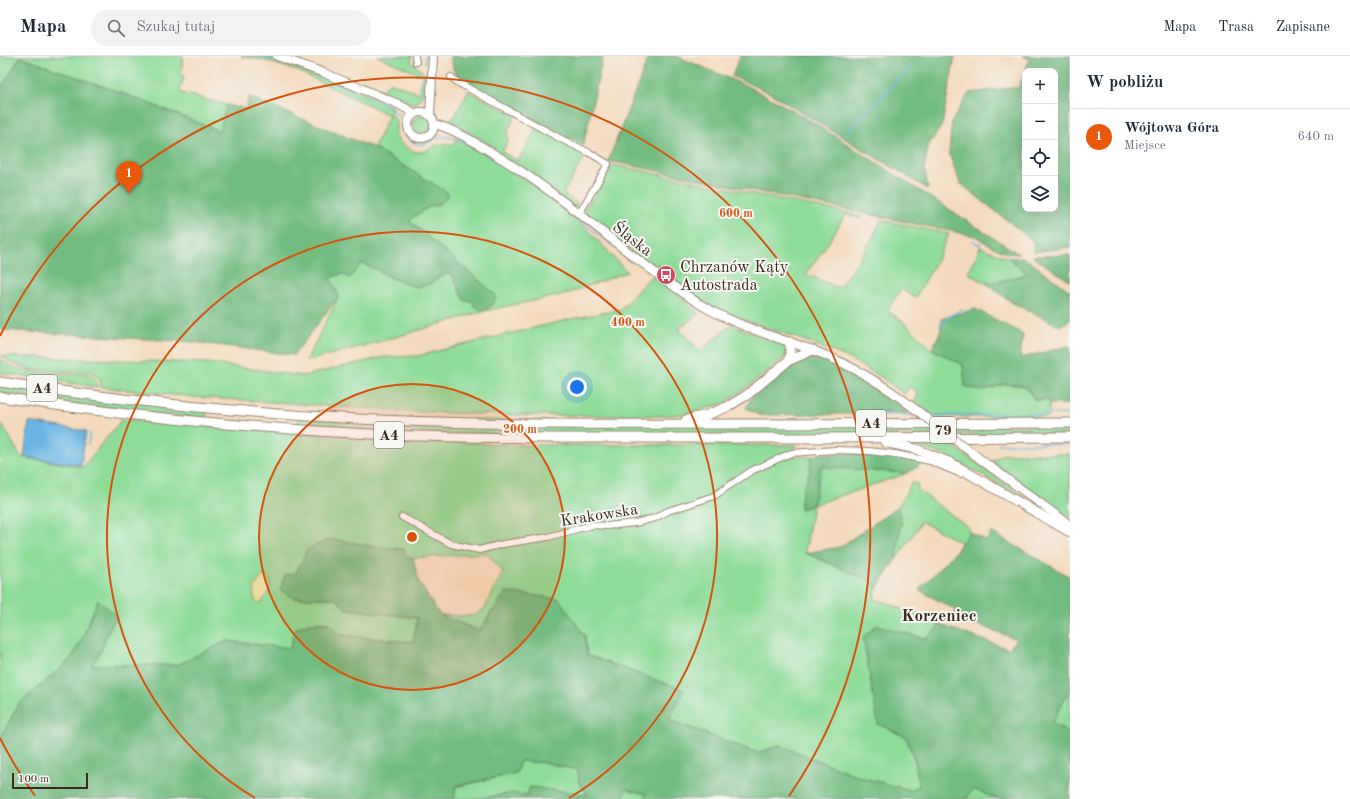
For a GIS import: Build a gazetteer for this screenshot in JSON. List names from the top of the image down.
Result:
{
  "streets": {
    "highway": ["A4"],
    "main road": ["Śląska", "79"],
    "street": ["Krakowska"]
  },
  "crossings": [
    ["Śląska", "79"]
  ],
  "districts": ["Korzeniec"],
  "places": {
    "bus stop": ["Chrzanów Kąty Autostrada"]
  },
  "scale_bar": "100 m",
  "page": {
    "header": "Mapa",
    "search": "Szukaj tutaj",
    "nav": ["Mapa", "Trasa", "Zapisane"],
    "heading": "W pobliżu",
    "map_buttons": ["+", "−"],
    "list": [
      {
        "mark": "1",
        "name": "Wójtowa Góra",
        "note": "Miejsce",
        "value": "640 m"
      }
    ],
    "pins": "1",
    "scale": "100 m"
  },
  "rings": ["600 m", "400 m", "200 m"]
}
